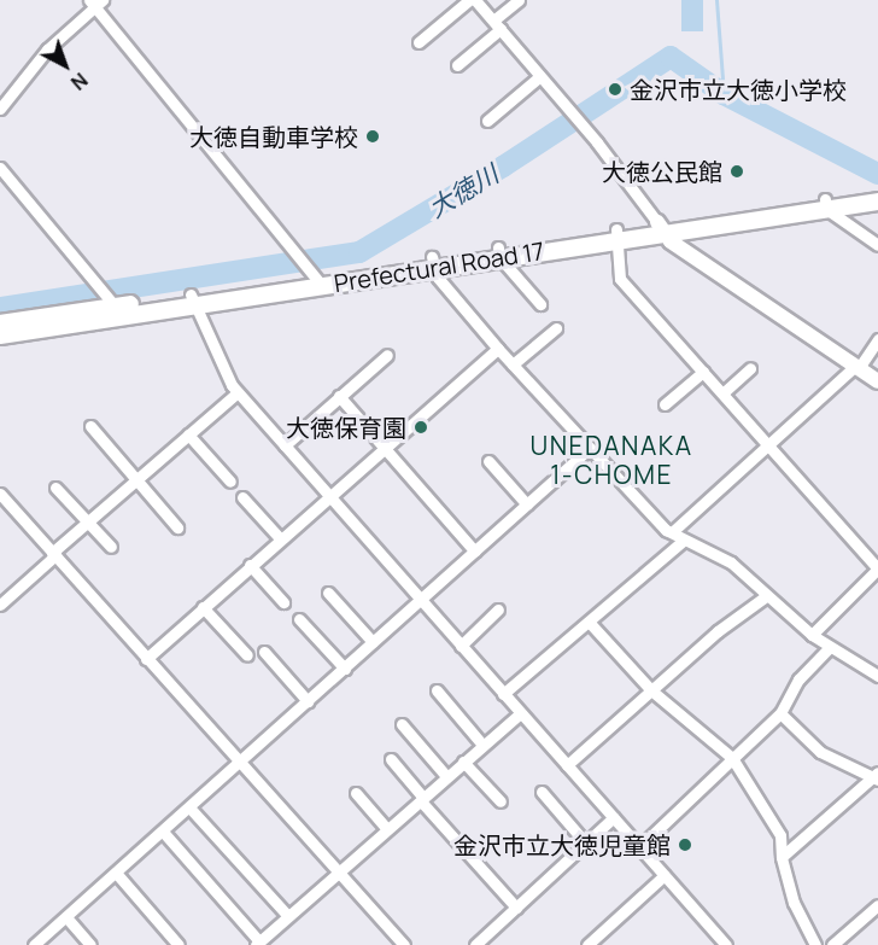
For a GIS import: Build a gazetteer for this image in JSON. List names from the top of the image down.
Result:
{
  "streets": {
    "main road": ["Prefectural Road 17"]
  },
  "districts": ["UNEDANAKA 1-CHOME"],
  "water": ["大徳川"],
  "places": [
    "金沢市立大徳小学校",
    "大徳自動車学校",
    "大徳公民館",
    "大徳保育園",
    "金沢市立大徳児童館"
  ],
  "north": "bottom right"
}
